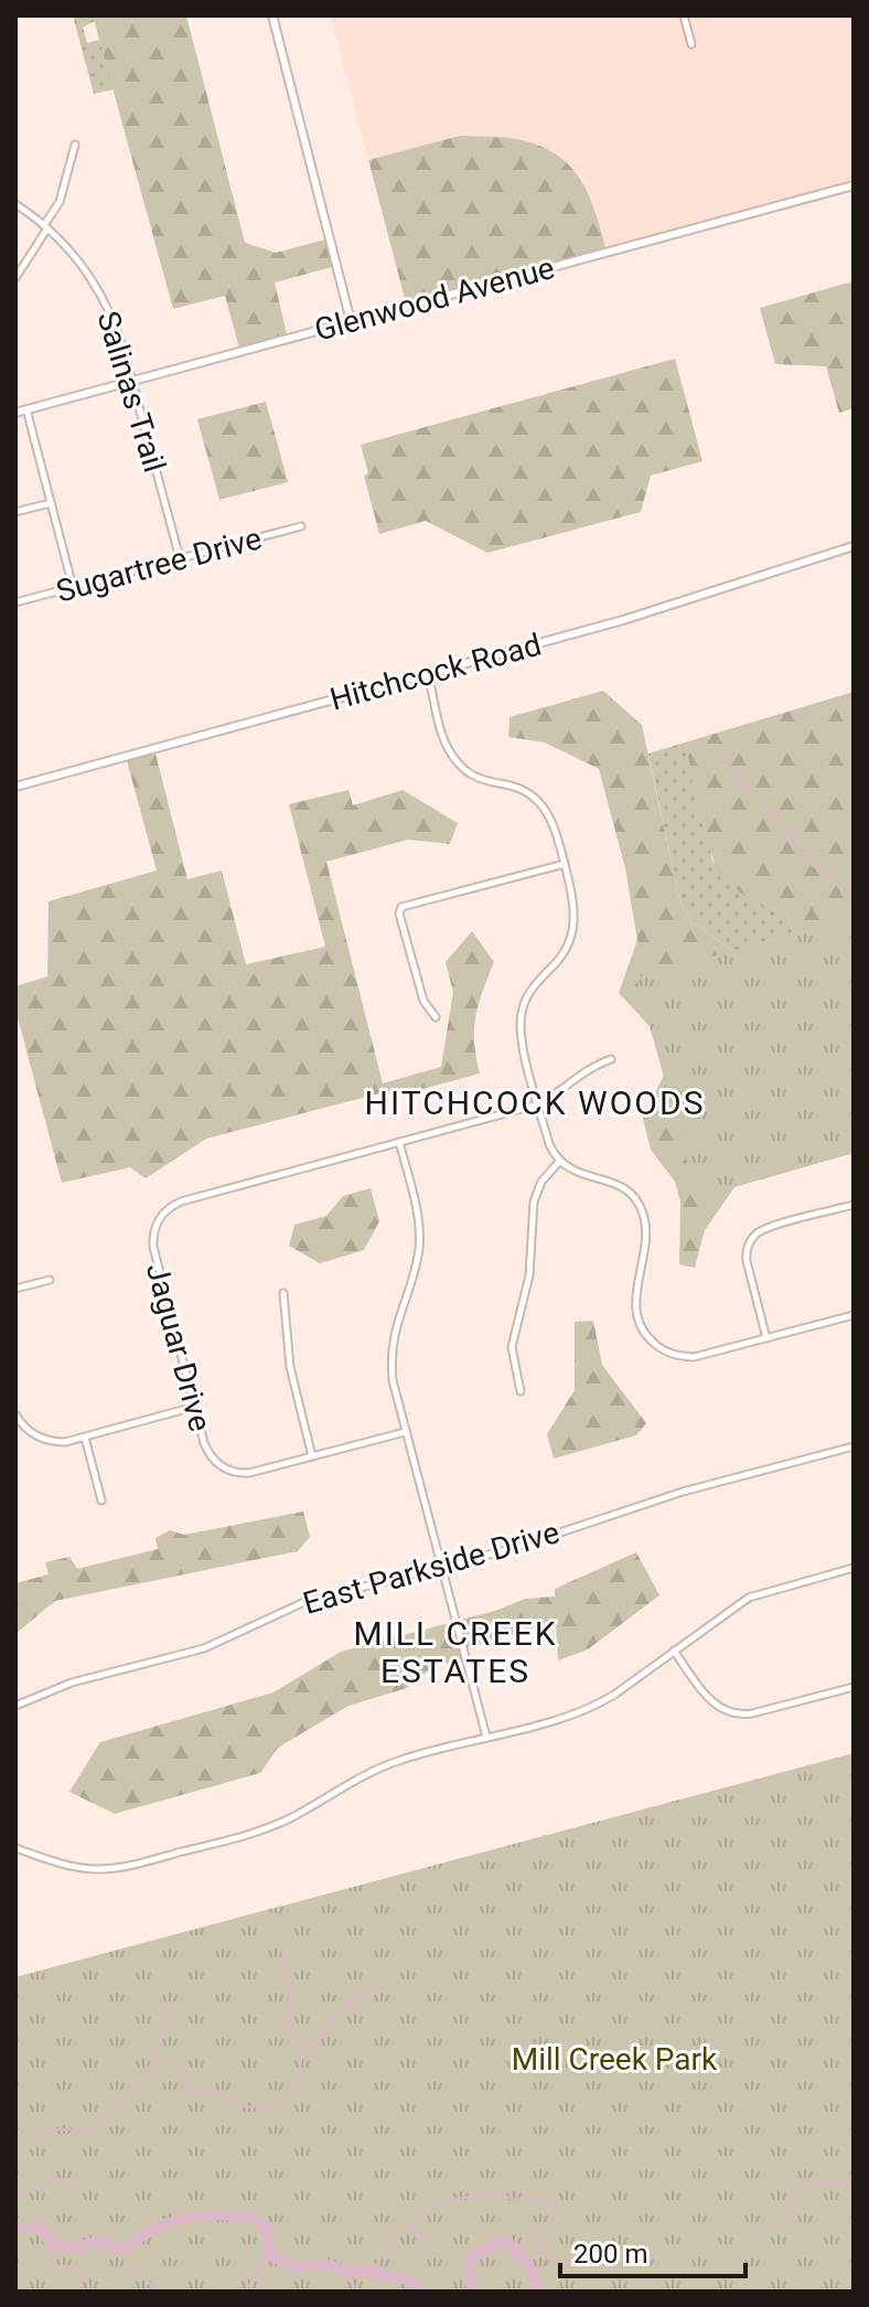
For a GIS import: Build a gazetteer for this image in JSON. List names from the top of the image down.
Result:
{
  "streets": {
    "street": [
      "Glenwood Avenue",
      "Salinas Trail",
      "Sugartree Drive",
      "Hitchcock Road",
      "Jaguar Drive",
      "East Parkside Drive"
    ]
  },
  "crossings": [
    ["Glenwood Avenue", "Salinas Trail"],
    ["Salinas Trail", "Sugartree Drive"]
  ],
  "districts": ["HITCHCOCK WOODS", "MILL CREEK ESTATES"],
  "parks": ["Mill Creek Park"],
  "scale_bar": "200 m"
}
